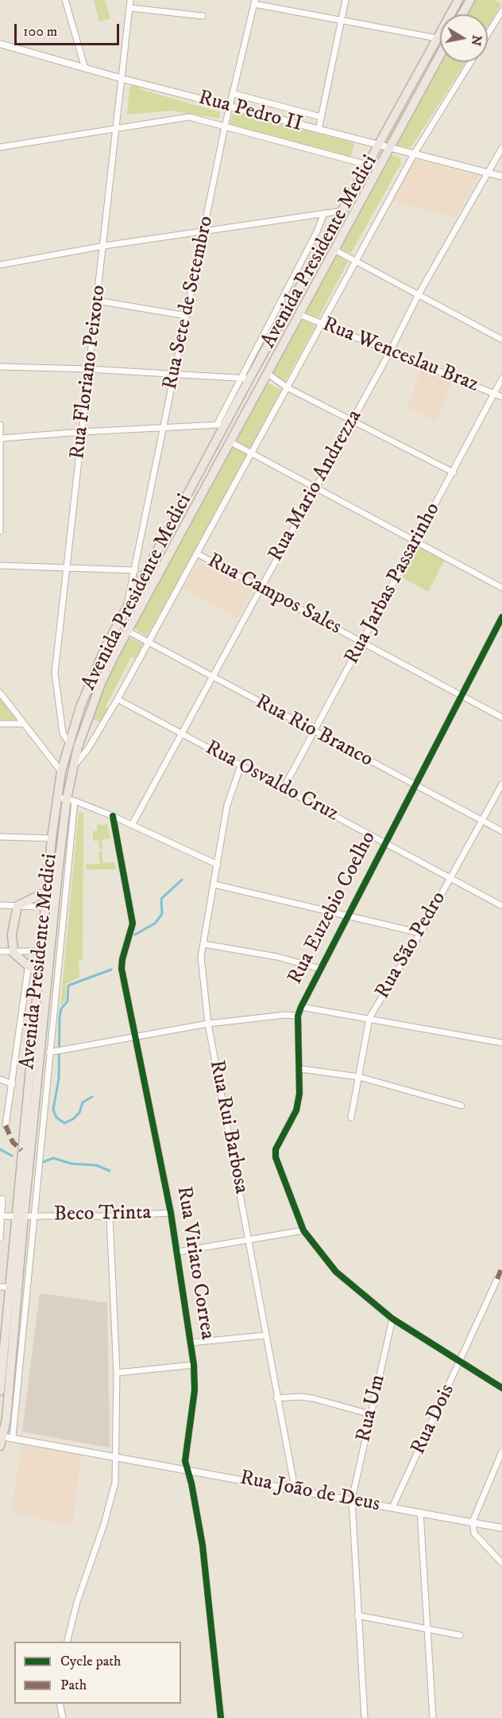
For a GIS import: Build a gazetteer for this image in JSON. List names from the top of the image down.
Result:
{
  "streets": {
    "main road": ["Avenida Presidente Medici"],
    "street": [
      "Rua Pedro II",
      "Rua Sete de Setembro",
      "Rua Wenceslau Braz",
      "Rua Floriano Peixoto",
      "Rua Mario Andrezza",
      "Rua Jarbas Passarinho",
      "Rua Campos Sales",
      "Rua Rio Branco",
      "Rua Osvaldo Cruz",
      "Rua Euzebio Coelho",
      "Rua São Pedro",
      "Rua Rui Barbosa",
      "Beco Trinta",
      "Rua Viriato Correa",
      "Rua Um",
      "Rua Dois",
      "Rua João de Deus"
    ]
  },
  "crossings": [
    ["Rua Pedro II", "Avenida Presidente Medici"],
    ["Rua Pedro II", "Rua Sete de Setembro"],
    ["Rua Pedro II", "Rua Floriano Peixoto"],
    ["Rua Pedro II", "Rua Mario Andrezza"],
    ["Avenida Presidente Medici", "Rua Sete de Setembro"],
    ["Avenida Presidente Medici", "Rua Wenceslau Braz"],
    ["Avenida Presidente Medici", "Rua Floriano Peixoto"],
    ["Avenida Presidente Medici", "Rua Campos Sales"],
    ["Avenida Presidente Medici", "Rua Rio Branco"],
    ["Avenida Presidente Medici", "Rua Osvaldo Cruz"],
    ["Avenida Presidente Medici", "Beco Trinta"],
    ["Avenida Presidente Medici", "Rua João de Deus"],
    ["Rua Wenceslau Braz", "Rua Mario Andrezza"],
    ["Rua Wenceslau Braz", "Rua Jarbas Passarinho"],
    ["Rua Mario Andrezza", "Rua Campos Sales"],
    ["Rua Mario Andrezza", "Rua Rio Branco"],
    ["Rua Mario Andrezza", "Rua Osvaldo Cruz"],
    ["Rua Jarbas Passarinho", "Rua Campos Sales"],
    ["Rua Jarbas Passarinho", "Rua Rio Branco"],
    ["Rua Jarbas Passarinho", "Rua Osvaldo Cruz"],
    ["Rua Campos Sales", "Rua Euzebio Coelho"],
    ["Rua Rio Branco", "Rua Euzebio Coelho"],
    ["Rua Rio Branco", "Rua São Pedro"],
    ["Rua Osvaldo Cruz", "Rua Euzebio Coelho"],
    ["Rua Osvaldo Cruz", "Rua São Pedro"],
    ["Rua Osvaldo Cruz", "Rua Rui Barbosa"],
    ["Rua Euzebio Coelho", "Rua Um"],
    ["Rua Euzebio Coelho", "Rua Dois"],
    ["Rua Rui Barbosa", "Rua João de Deus"],
    ["Beco Trinta", "Rua Viriato Correa"],
    ["Rua Viriato Correa", "Rua João de Deus"],
    ["Rua Um", "Rua João de Deus"],
    ["Rua Dois", "Rua João de Deus"]
  ],
  "legend": ["Cycle path", "Path"],
  "scale_bar": "100 m",
  "north": "right"
}
